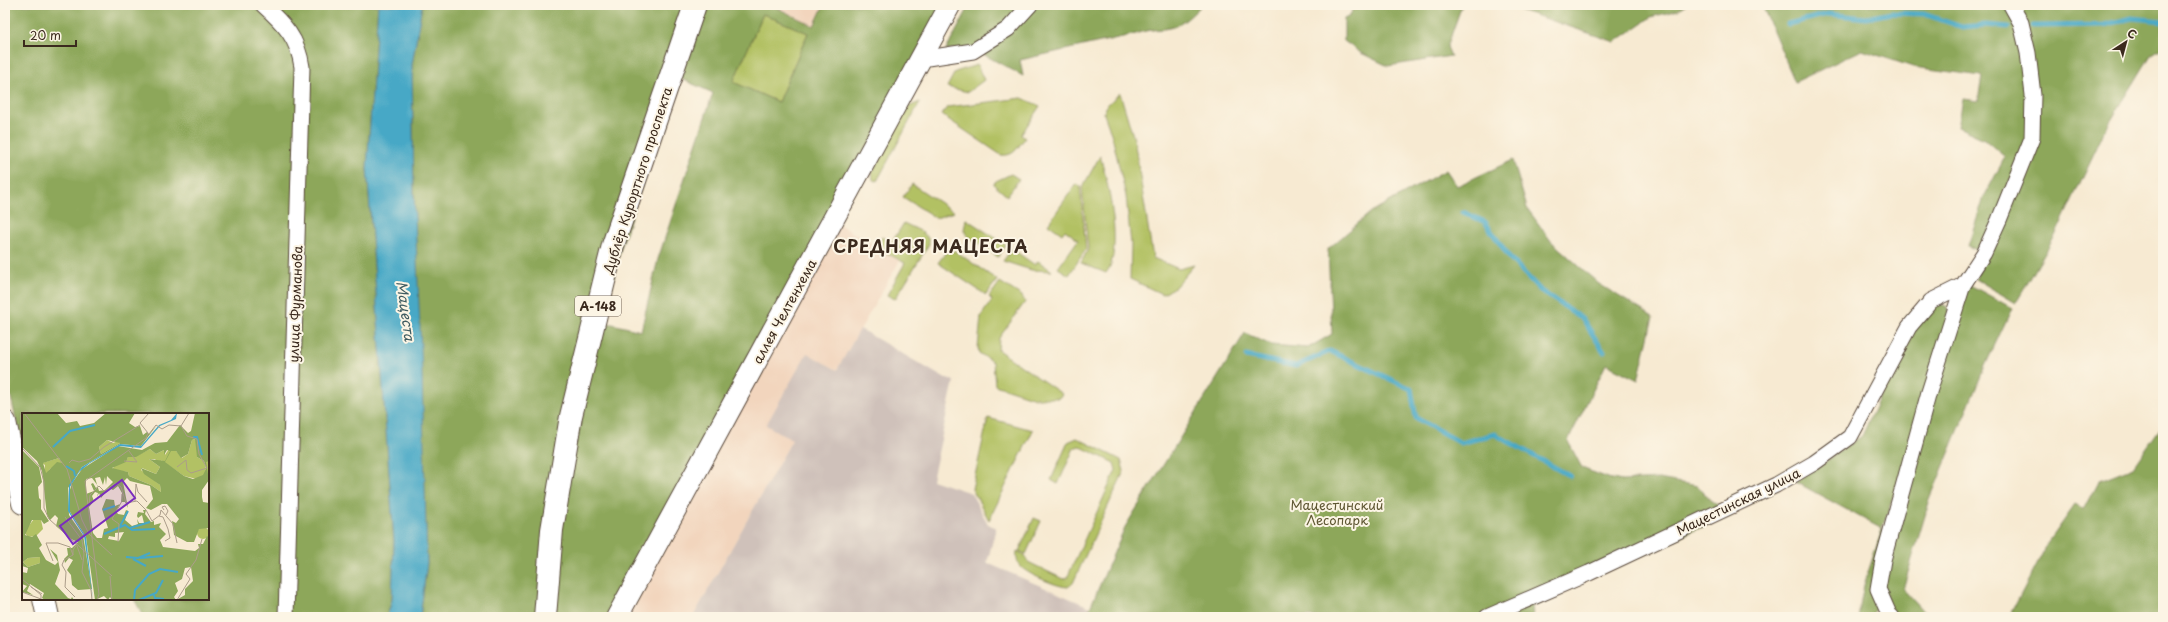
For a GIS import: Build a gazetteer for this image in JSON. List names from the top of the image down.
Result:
{
  "streets": {
    "highway": ["Дублёр Курортного проспекта", "А-148"],
    "main road": ["аллея Челтенхема"],
    "street": ["улица Фурманова", "Мацестинская улица"]
  },
  "districts": ["СРЕДНЯЯ МАЦЕСТА"],
  "water": ["Мацеста"],
  "parks": ["Мацестинский Лесопарк"],
  "scale_bar": "20 m",
  "north": "top right"
}
